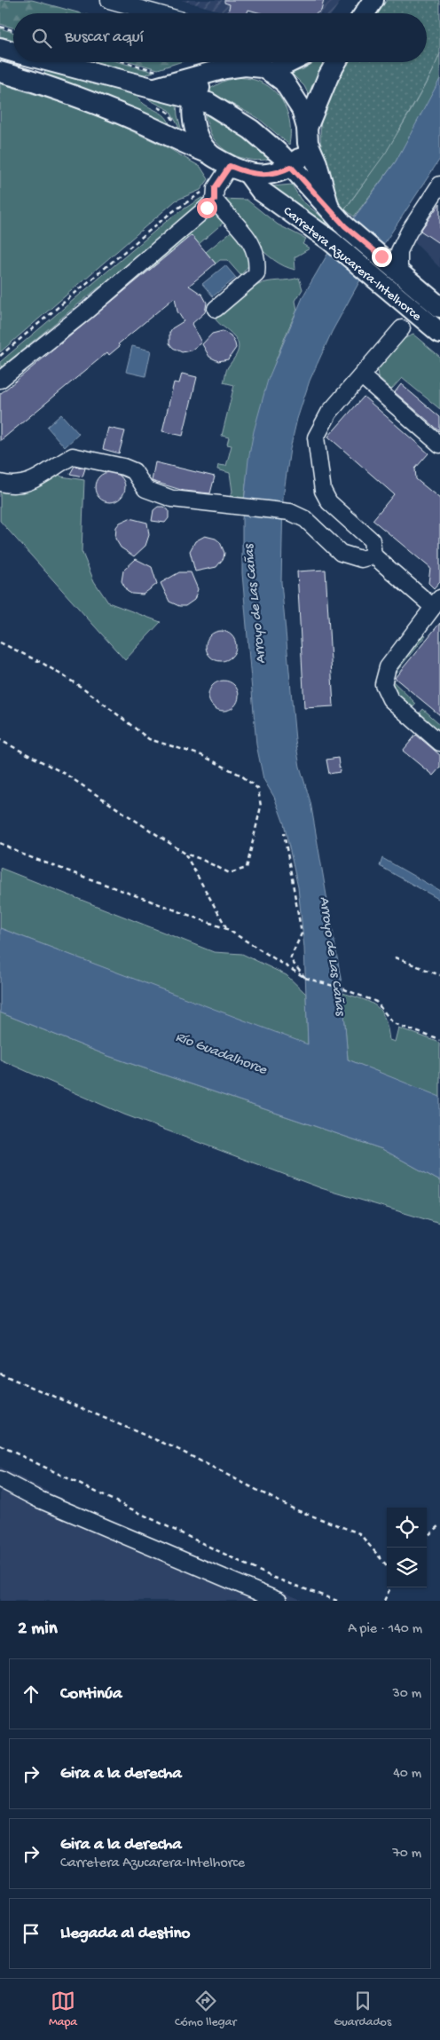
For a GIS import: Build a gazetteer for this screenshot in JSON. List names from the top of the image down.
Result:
{
  "streets": {
    "main road": ["Carretera Azucarera-Intelhorce"]
  },
  "water": ["Arroyo de Las Cañas", "Río Guadalhorce"],
  "page": {
    "search": "Buscar aquí",
    "heading": ["2 min", "A pie · 140 m"],
    "list": [
      ["Continúa", "30 m"],
      ["Gira a la derecha", "40 m"],
      ["Gira a la derecha", "Carretera Azucarera-Intelhorce", "70 m"],
      "Llegada al destino"
    ],
    "nav": ["Mapa", "Cómo llegar", "Guardados"]
  }
}
